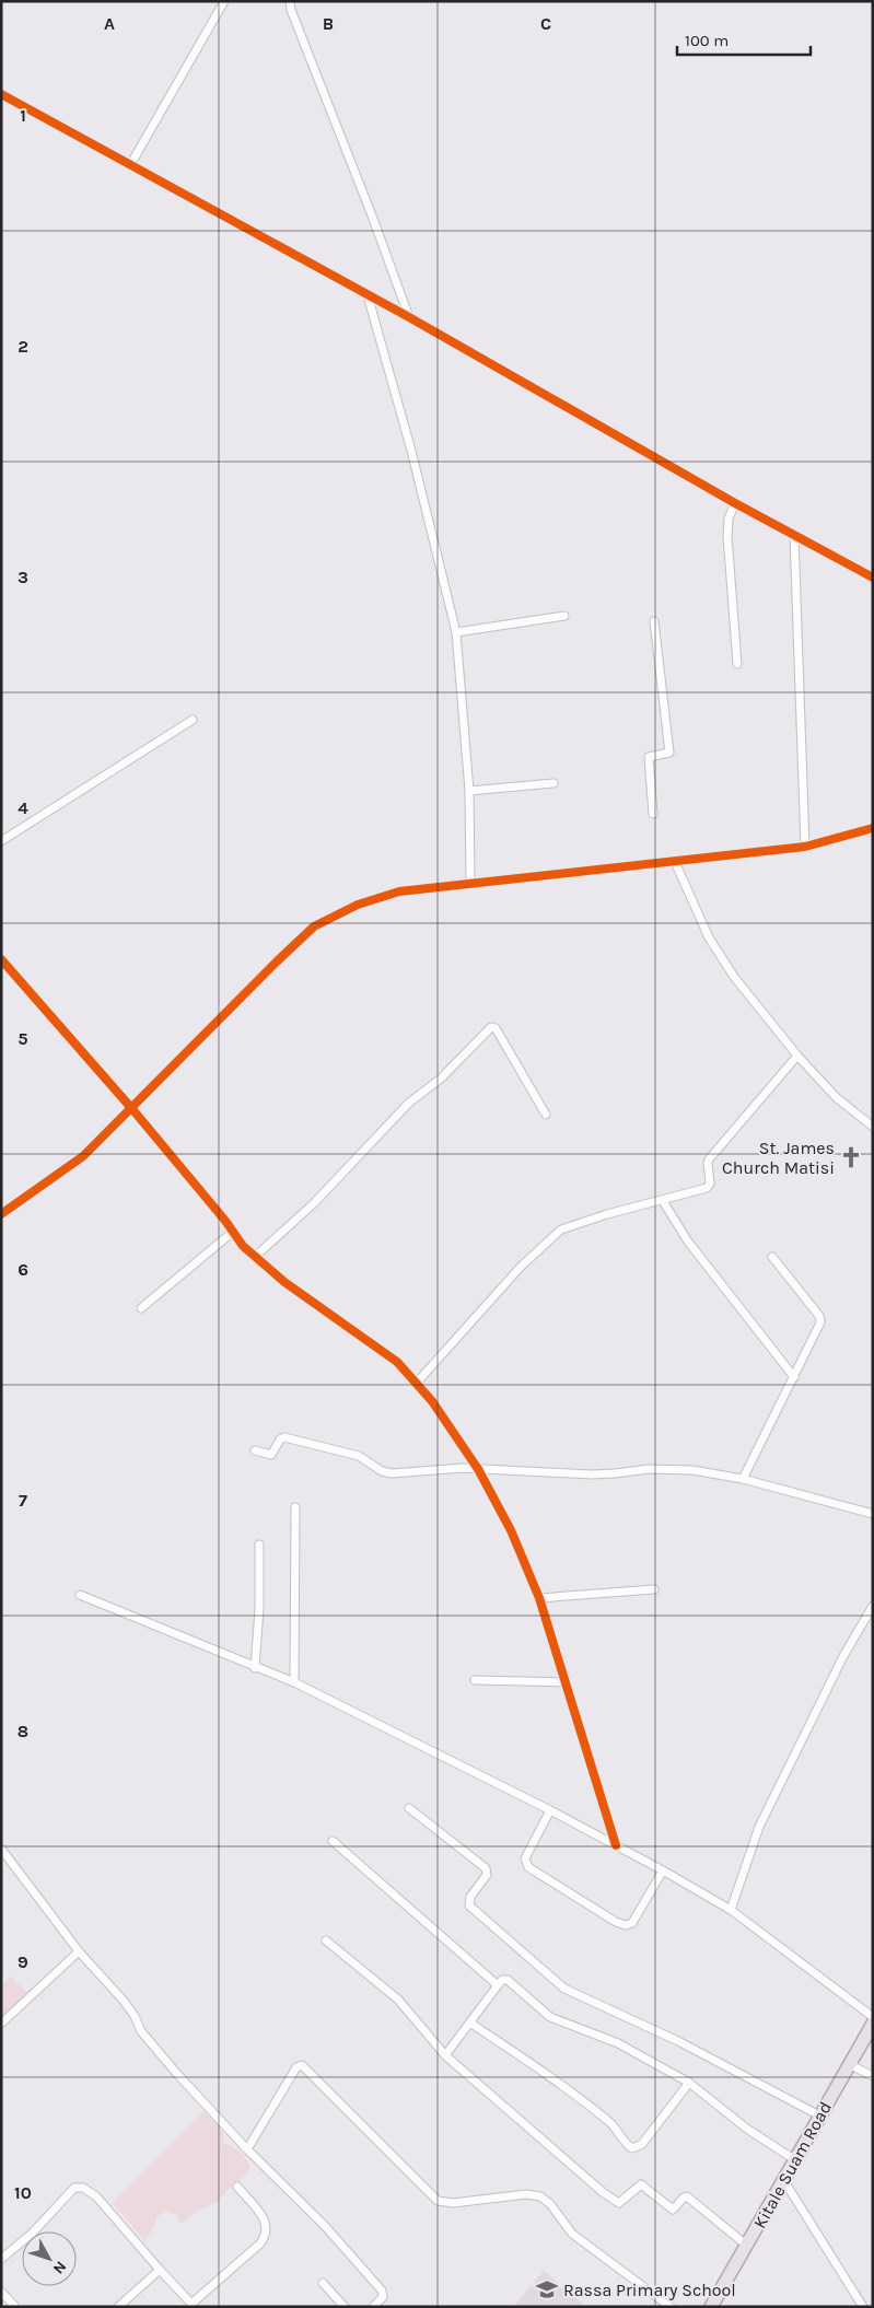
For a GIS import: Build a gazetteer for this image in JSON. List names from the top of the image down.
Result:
{
  "streets": {
    "highway": ["Kitale Suam Road"]
  },
  "places": {
    "church": ["St. James Church Matisi"],
    "school or university": ["Rassa Primary School"]
  },
  "scale_bar": "100 m",
  "north": "bottom right",
  "grid": {
    "columns": ["A", "B", "C"],
    "rows": [
      "1",
      "2",
      "3",
      "4",
      "5",
      "6",
      "7",
      "8",
      "9",
      "10"
    ]
  }
}
